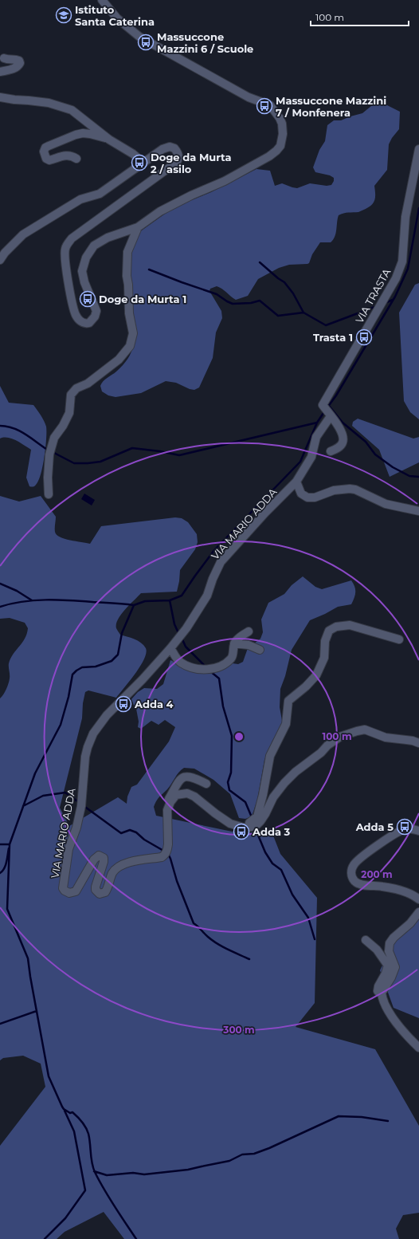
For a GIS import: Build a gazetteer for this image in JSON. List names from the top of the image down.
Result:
{
  "streets": {
    "street": ["VIA TRASTA", "VIA MARIO ADDA"]
  },
  "crossings": [
    ["VIA TRASTA", "VIA MARIO ADDA"]
  ],
  "places": {
    "school or university": ["Istituto Santa Caterina"],
    "bus stop": [
      "Massuccone Mazzini 6 / Scuole",
      "Massuccone Mazzini 7 / Monfenera",
      "Doge da Murta 2 / asilo",
      "Doge da Murta 1",
      "Trasta 1",
      "Adda 4",
      "Adda 5",
      "Adda 3"
    ]
  },
  "scale_bar": "100 m",
  "rings": ["100 m", "200 m", "300 m"]
}
